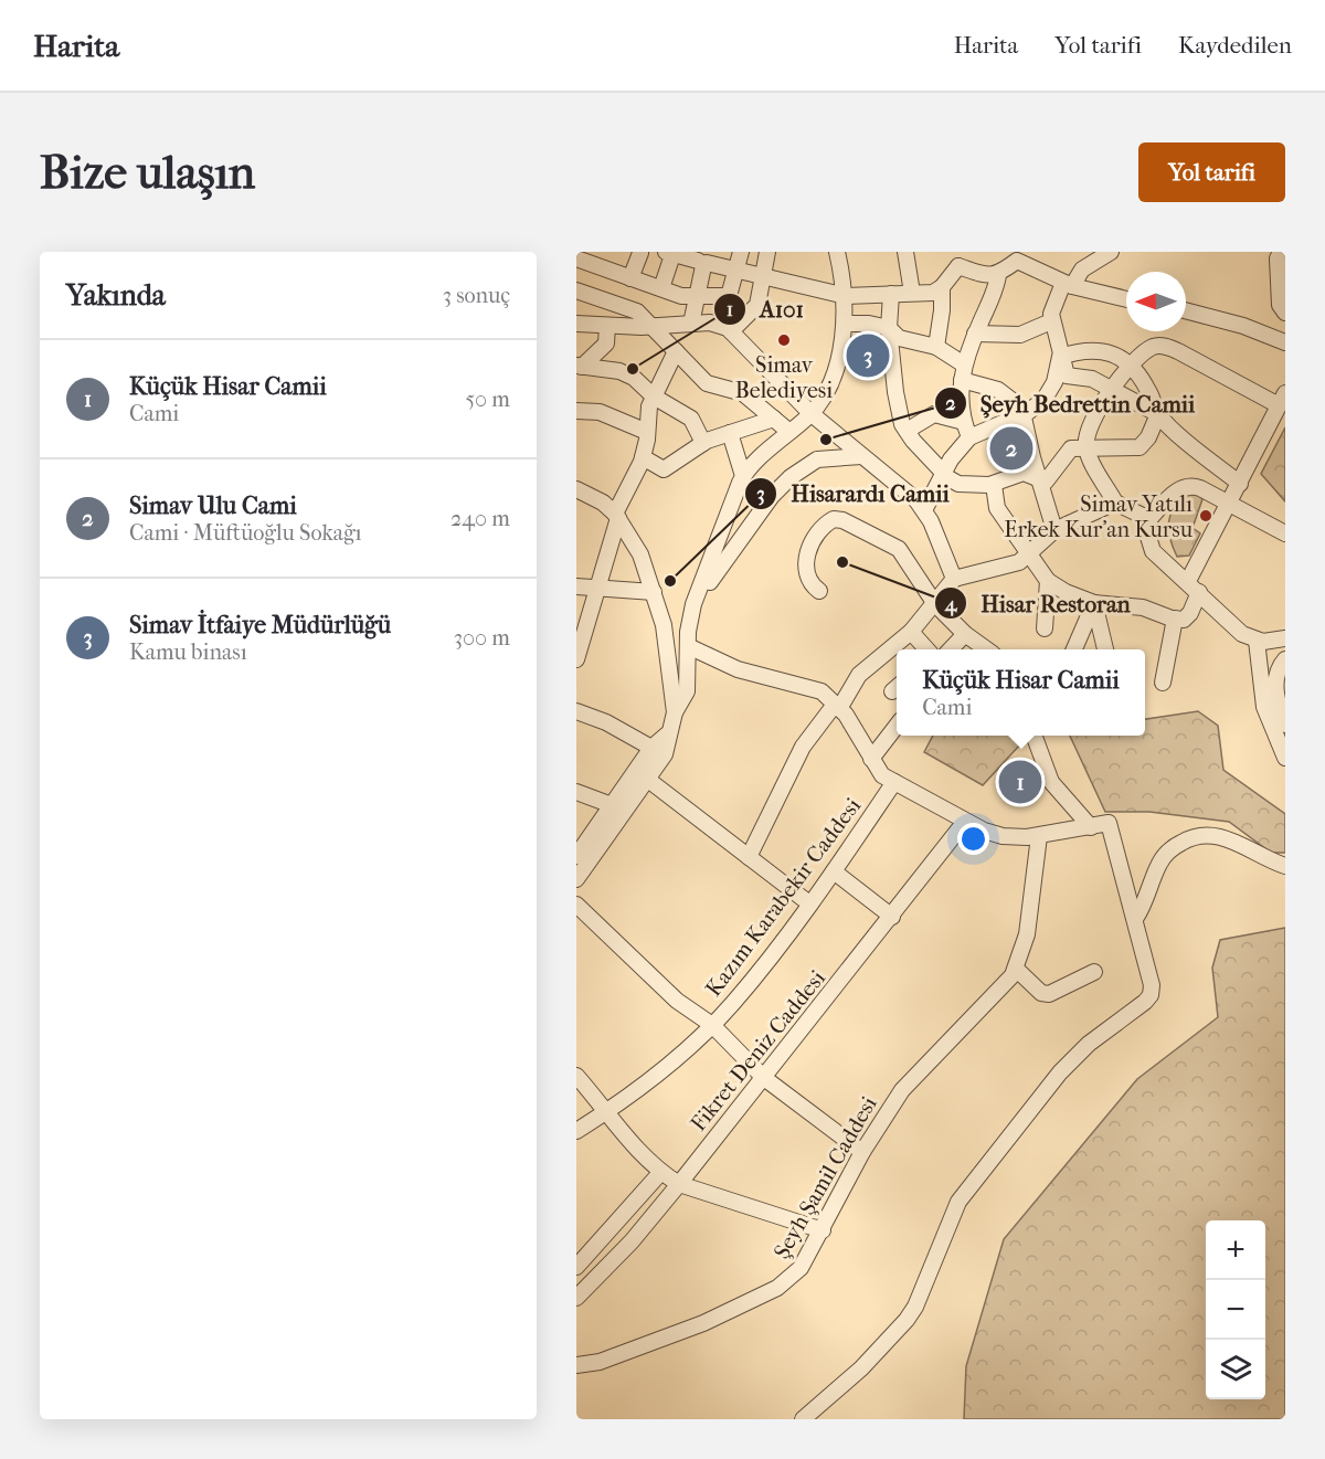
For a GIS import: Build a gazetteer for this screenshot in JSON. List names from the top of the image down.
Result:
{
  "streets": {
    "street": ["Kazım Karabekir Caddesi", "Fikret Deniz Caddesi", "Şeyh Şamil Caddesi"]
  },
  "places": [
    "Simav Belediyesi",
    "A101",
    "Şeyh Bedrettin Camii",
    "Simav Yatılı Erkek Kur'an Kursu",
    "Hisar Restoran",
    "Hisarardı Camii"
  ],
  "north": "left",
  "page": {
    "header": "Harita",
    "nav": ["Harita", "Yol tarifi", "Kaydedilen"],
    "buttons": "Yol tarifi",
    "title": "Bize ulaşın",
    "heading": ["Yakında", "3 sonuç"],
    "pins": ["3", "2", "1"],
    "list": [
      {
        "mark": "1",
        "name": "Küçük Hisar Camii",
        "note": "Cami",
        "value": "50 m"
      },
      {
        "mark": "2",
        "name": "Simav Ulu Cami",
        "note": "Cami · Müftüoğlu Sokağı",
        "value": "240 m"
      },
      {
        "mark": "3",
        "name": "Simav İtfaiye Müdürlüğü",
        "note": "Kamu binası",
        "value": "300 m"
      }
    ],
    "popup": ["Küçük Hisar Camii", "Cami"],
    "map_buttons": ["+", "−"]
  }
}
